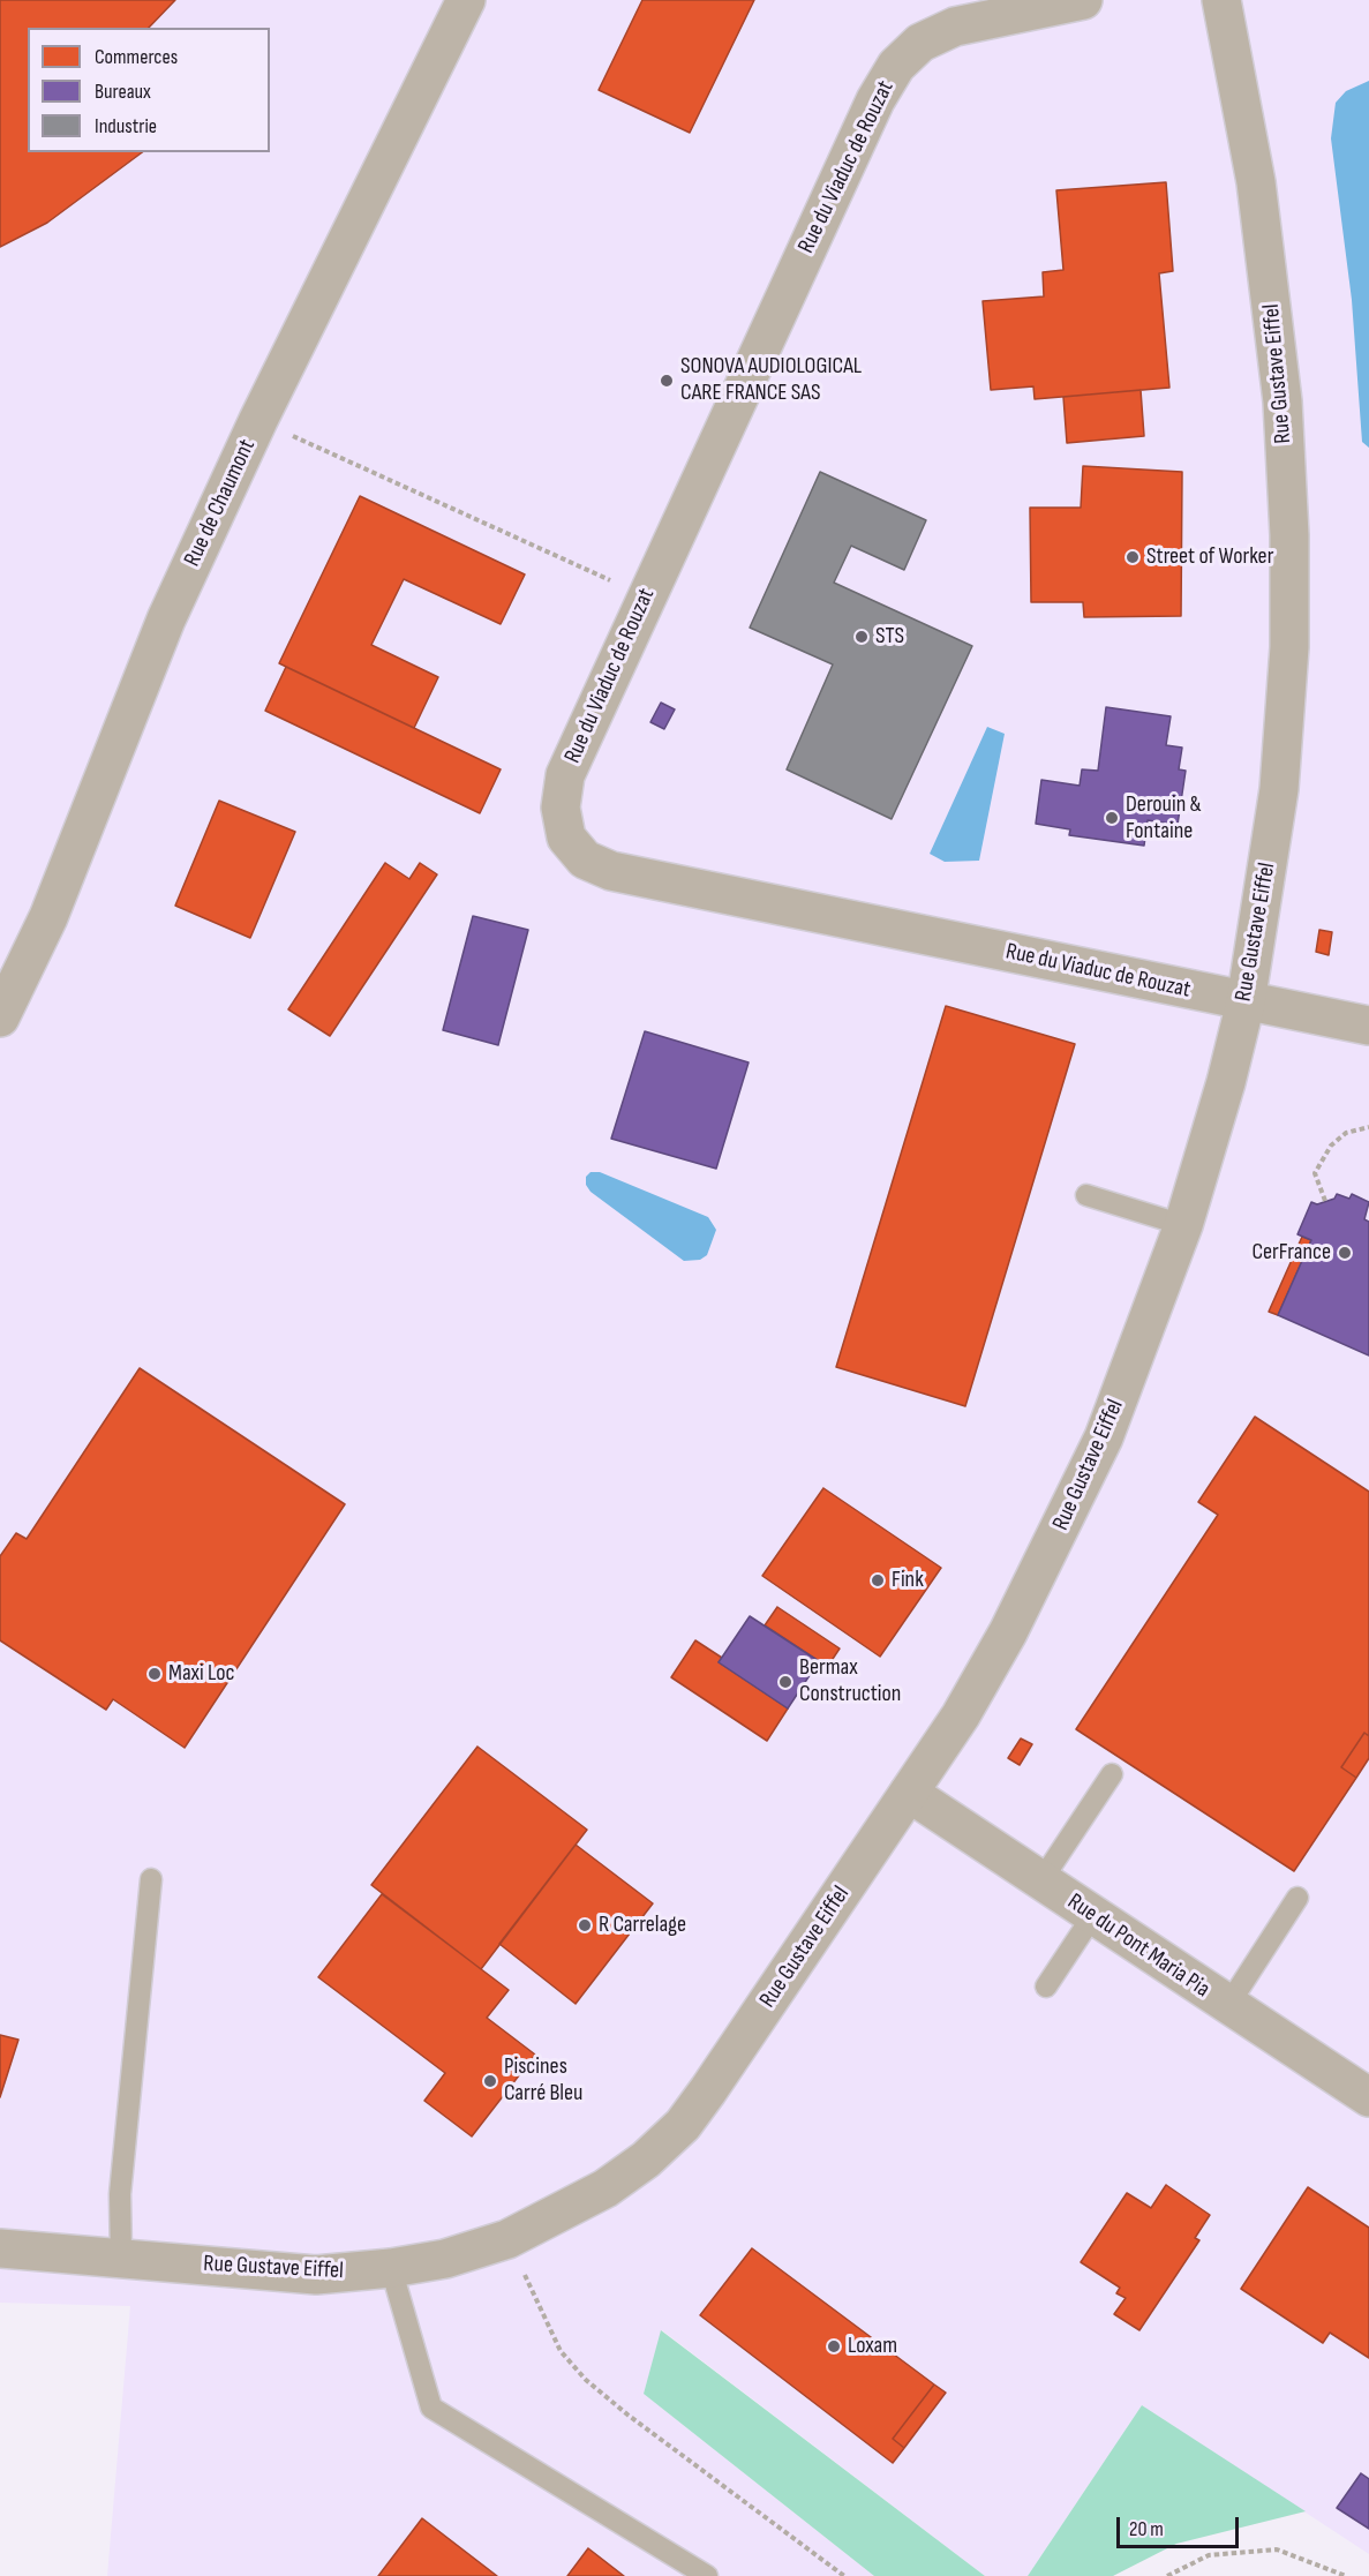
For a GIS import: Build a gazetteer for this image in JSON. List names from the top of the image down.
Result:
{
  "streets": {
    "street": [
      "Rue du Viaduc de Rouzat",
      "Rue Gustave Eiffel",
      "Rue de Chaumont",
      "Rue du Pont Maria Pia"
    ]
  },
  "crossings": [
    ["Rue du Viaduc de Rouzat", "Rue Gustave Eiffel"],
    ["Rue Gustave Eiffel", "Rue du Pont Maria Pia"]
  ],
  "places": [
    "SONOVA AUDIOLOGICAL CARE FRANCE SAS",
    "Street of Worker",
    "STS",
    "Derouin & Fontaine",
    "CerFrance",
    "Fink",
    "Maxi Loc",
    "Bermax Construction",
    "R Carrelage",
    "Piscines Carré Bleu",
    "Loxam"
  ],
  "legend": ["Commerces", "Bureaux", "Industrie"],
  "scale_bar": "20 m"
}
